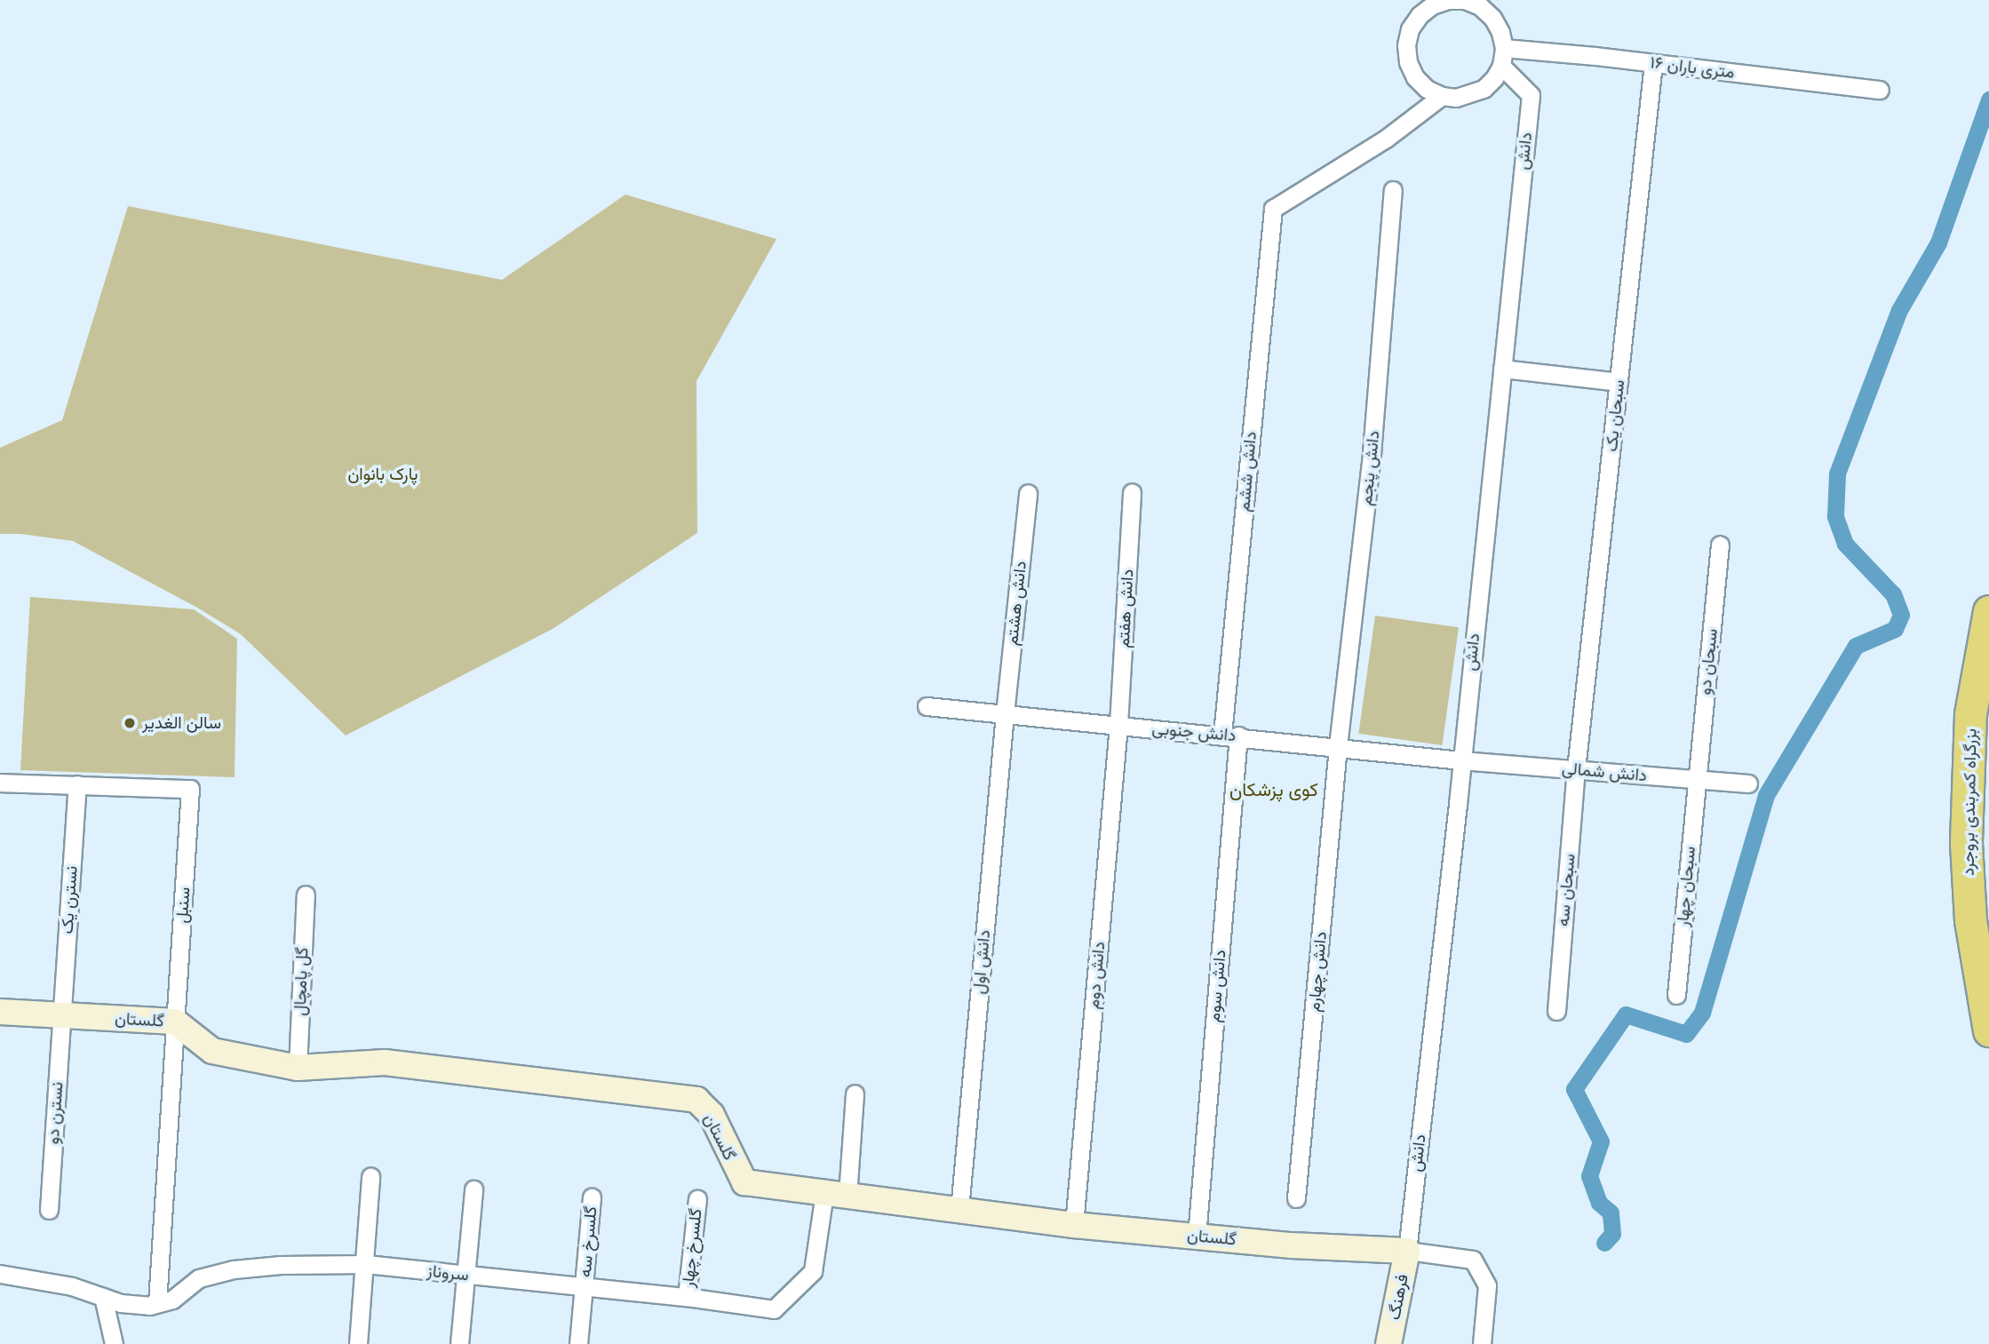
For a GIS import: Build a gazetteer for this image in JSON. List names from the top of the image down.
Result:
{
  "streets": {
    "highway": ["بزرگراه کمربندی بروجرد"],
    "street": [
      "۱۶ متری باران",
      "دانش",
      "سبحان یک",
      "دانش پنجم",
      "دانش ششم",
      "دانش هشتم",
      "دانش هفتم",
      "سبحان دو",
      "دانش جنوبی",
      "دانش شمالی",
      "سبحان چهار",
      "سبحان سه",
      "نسترن یک",
      "سنبل",
      "دانش اول",
      "دانش چهارم",
      "دانش دوم",
      "گل پامچال",
      "دانش سوم",
      "گلستان",
      "نسترن دو",
      "گلسرخ سه",
      "گلسرخ چهار",
      "سروناز",
      "فرهنگ"
    ]
  },
  "crossings": [
    ["۱۶ متری باران", "دانش"],
    ["۱۶ متری باران", "سبحان یک"],
    ["۱۶ متری باران", "دانش ششم"],
    ["دانش", "دانش ششم"],
    ["دانش", "دانش جنوبی"],
    ["دانش", "دانش شمالی"],
    ["دانش", "گلستان"],
    ["دانش", "فرهنگ"],
    ["سبحان یک", "دانش شمالی"],
    ["سبحان یک", "سبحان سه"],
    ["دانش پنجم", "دانش جنوبی"],
    ["دانش پنجم", "دانش چهارم"],
    ["دانش ششم", "دانش جنوبی"],
    ["دانش ششم", "دانش سوم"],
    ["دانش هشتم", "دانش جنوبی"],
    ["دانش هشتم", "دانش اول"],
    ["دانش هفتم", "دانش جنوبی"],
    ["دانش هفتم", "دانش دوم"],
    ["سبحان دو", "دانش شمالی"],
    ["سبحان دو", "سبحان چهار"],
    ["دانش جنوبی", "دانش شمالی"],
    ["دانش جنوبی", "دانش اول"],
    ["دانش جنوبی", "دانش چهارم"],
    ["دانش جنوبی", "دانش دوم"],
    ["دانش جنوبی", "دانش سوم"],
    ["دانش شمالی", "سبحان چهار"],
    ["دانش شمالی", "سبحان سه"],
    ["نسترن یک", "سنبل"],
    ["نسترن یک", "گلستان"],
    ["نسترن یک", "نسترن دو"],
    ["سنبل", "گلستان"],
    ["سنبل", "سروناز"],
    ["دانش اول", "گلستان"],
    ["دانش دوم", "گلستان"],
    ["گل پامچال", "گلستان"],
    ["دانش سوم", "گلستان"],
    ["گلستان", "نسترن دو"],
    ["گلستان", "سروناز"],
    ["گلستان", "فرهنگ"],
    ["گلسرخ سه", "سروناز"],
    ["گلسرخ چهار", "سروناز"]
  ],
  "districts": ["کوی پزشکان"],
  "parks": ["پارک بانوان"],
  "places": ["سالن الغدیر"]
}
